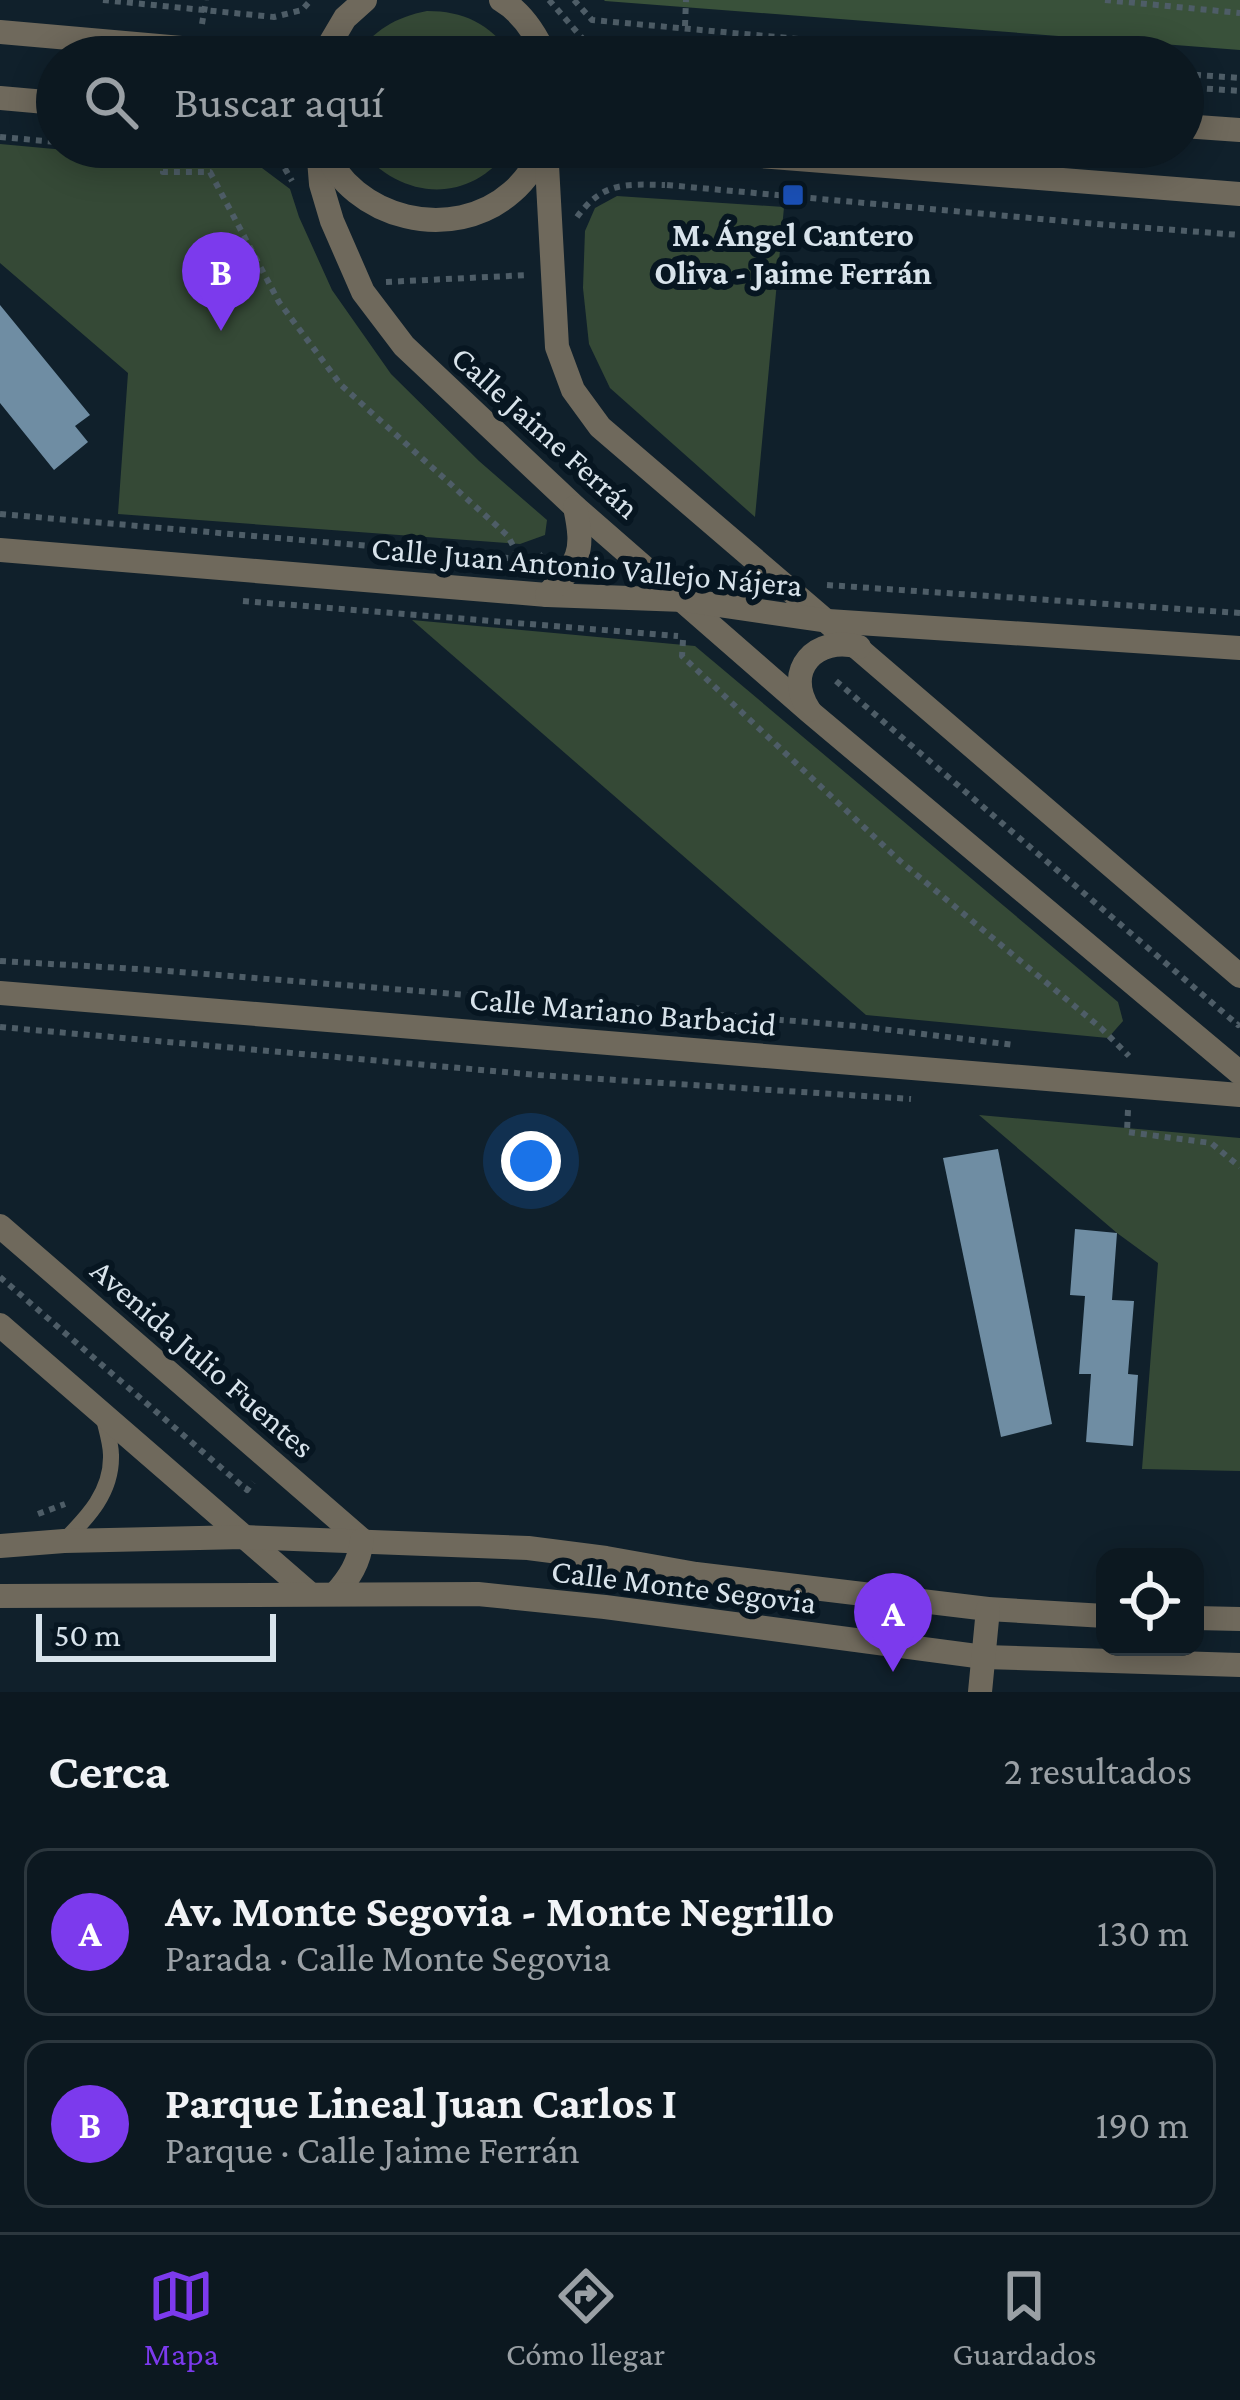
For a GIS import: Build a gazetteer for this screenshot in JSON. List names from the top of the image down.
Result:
{
  "streets": {
    "street": [
      "Calle Jaime Ferrán",
      "Calle Juan Antonio Vallejo Nájera",
      "Calle Mariano Barbacid",
      "Avenida Julio Fuentes",
      "Calle Monte Segovia"
    ]
  },
  "crossings": [
    ["Calle Jaime Ferrán", "Calle Juan Antonio Vallejo Nájera"],
    ["Avenida Julio Fuentes", "Calle Monte Segovia"]
  ],
  "places": {
    "transit": ["M. Ángel Cantero Oliva - Jaime Ferrán"]
  },
  "scale_bar": "50 m",
  "page": {
    "search": "Buscar aquí",
    "pins": ["B", "A"],
    "scale": "50 m",
    "heading": ["Cerca", "2 resultados"],
    "list": [
      {
        "mark": "A",
        "name": "Av. Monte Segovia - Monte Negrillo",
        "note": "Parada · Calle Monte Segovia",
        "value": "130 m"
      },
      {
        "mark": "B",
        "name": "Parque Lineal Juan Carlos I",
        "note": "Parque · Calle Jaime Ferrán",
        "value": "190 m"
      }
    ],
    "nav": ["Mapa", "Cómo llegar", "Guardados"]
  }
}
